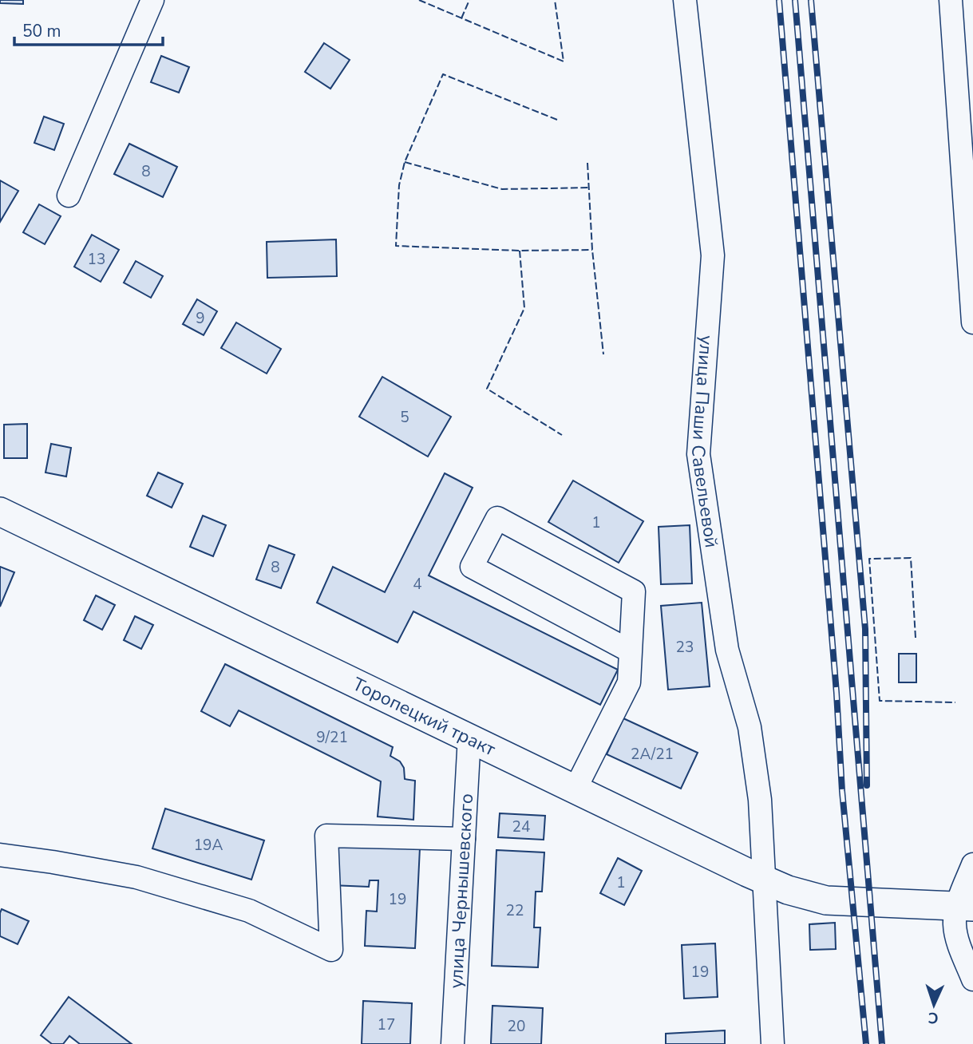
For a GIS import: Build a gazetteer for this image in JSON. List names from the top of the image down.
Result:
{
  "streets": {
    "main road": ["Торопецкий тракт"],
    "street": ["улица Паши Савельевой", "улица Чернышевского"]
  },
  "crossings": [
    ["улица Паши Савельевой", "Торопецкий тракт"],
    ["Торопецкий тракт", "улица Чернышевского"]
  ],
  "house_numbers": [
    "8",
    "13",
    "9",
    "5",
    "1",
    "8",
    "4",
    "23",
    "9/21",
    "2А/21",
    "24",
    "19А",
    "1",
    "19",
    "22",
    "19",
    "17",
    "20"
  ],
  "scale_bar": "50 m",
  "north": "bottom"
}
